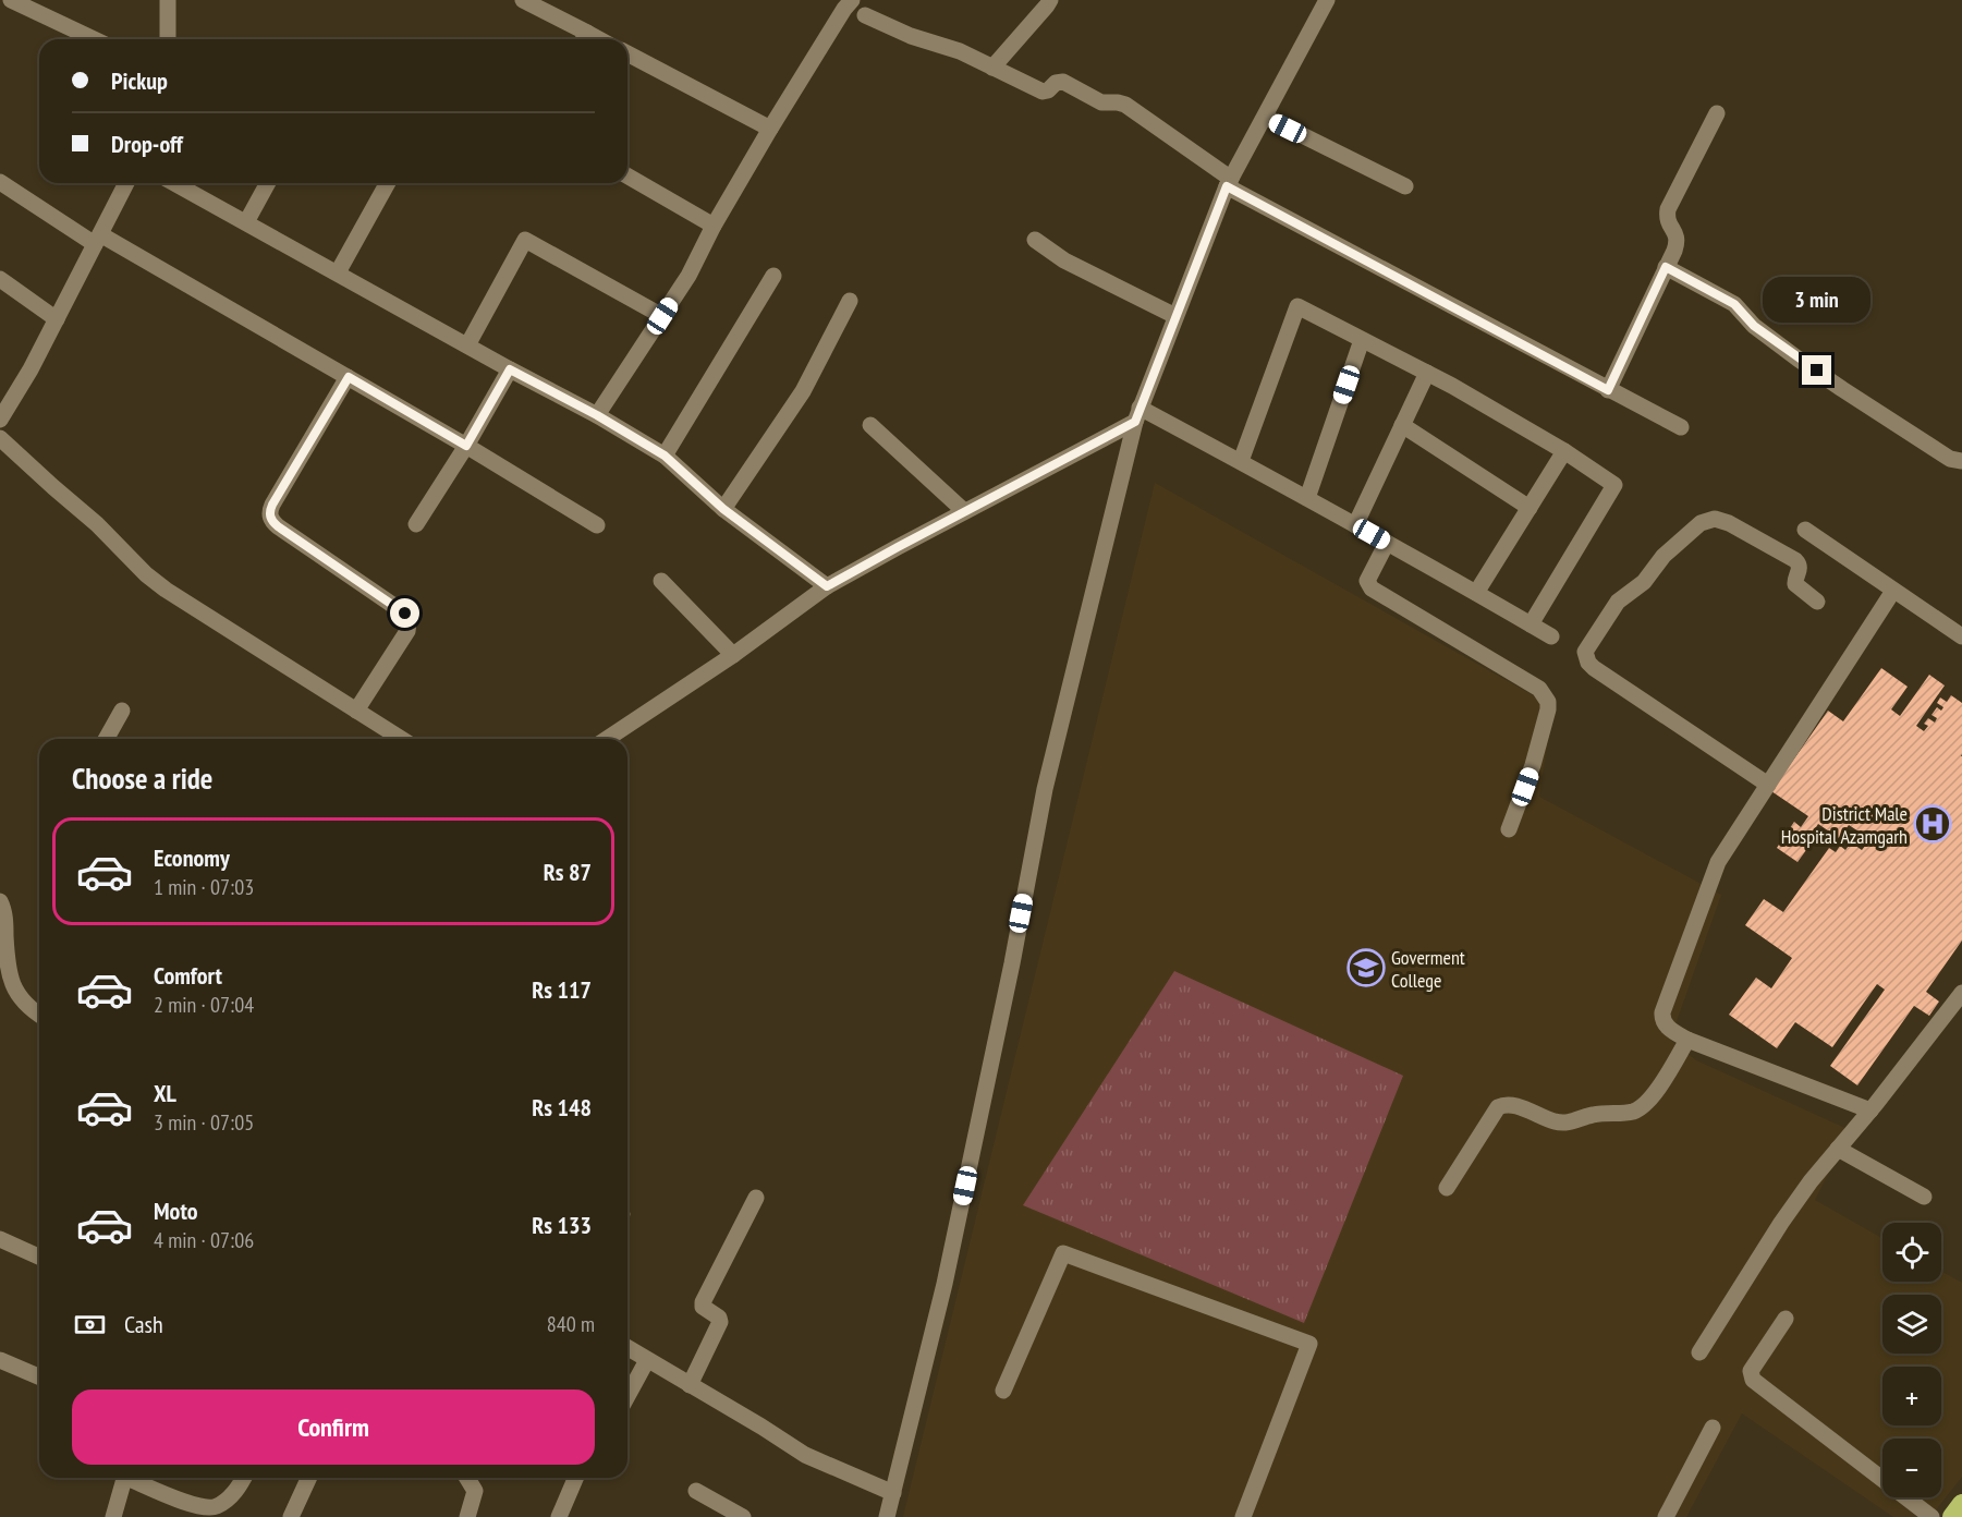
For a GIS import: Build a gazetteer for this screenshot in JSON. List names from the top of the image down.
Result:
{
  "places": {
    "hospital": ["District Male Hospital Azamgarh"],
    "school or university": ["Goverment College"]
  },
  "page": {
    "banner": ["Pickup", "Drop-off"],
    "bubble": "3 min",
    "heading": "Choose a ride",
    "list": [
      {
        "name": "Economy",
        "note": "1 min · 07:03",
        "value": "Rs 87"
      },
      {
        "name": "Comfort",
        "note": "2 min · 07:04",
        "value": "Rs 117"
      },
      {
        "name": "XL",
        "note": "3 min · 07:05",
        "value": "Rs 148"
      },
      {
        "name": "Moto",
        "note": "4 min · 07:06",
        "value": "Rs 133"
      }
    ],
    "map_buttons": ["+", "−"],
    "pay": ["Cash", "840 m"],
    "buttons": "Confirm"
  }
}
